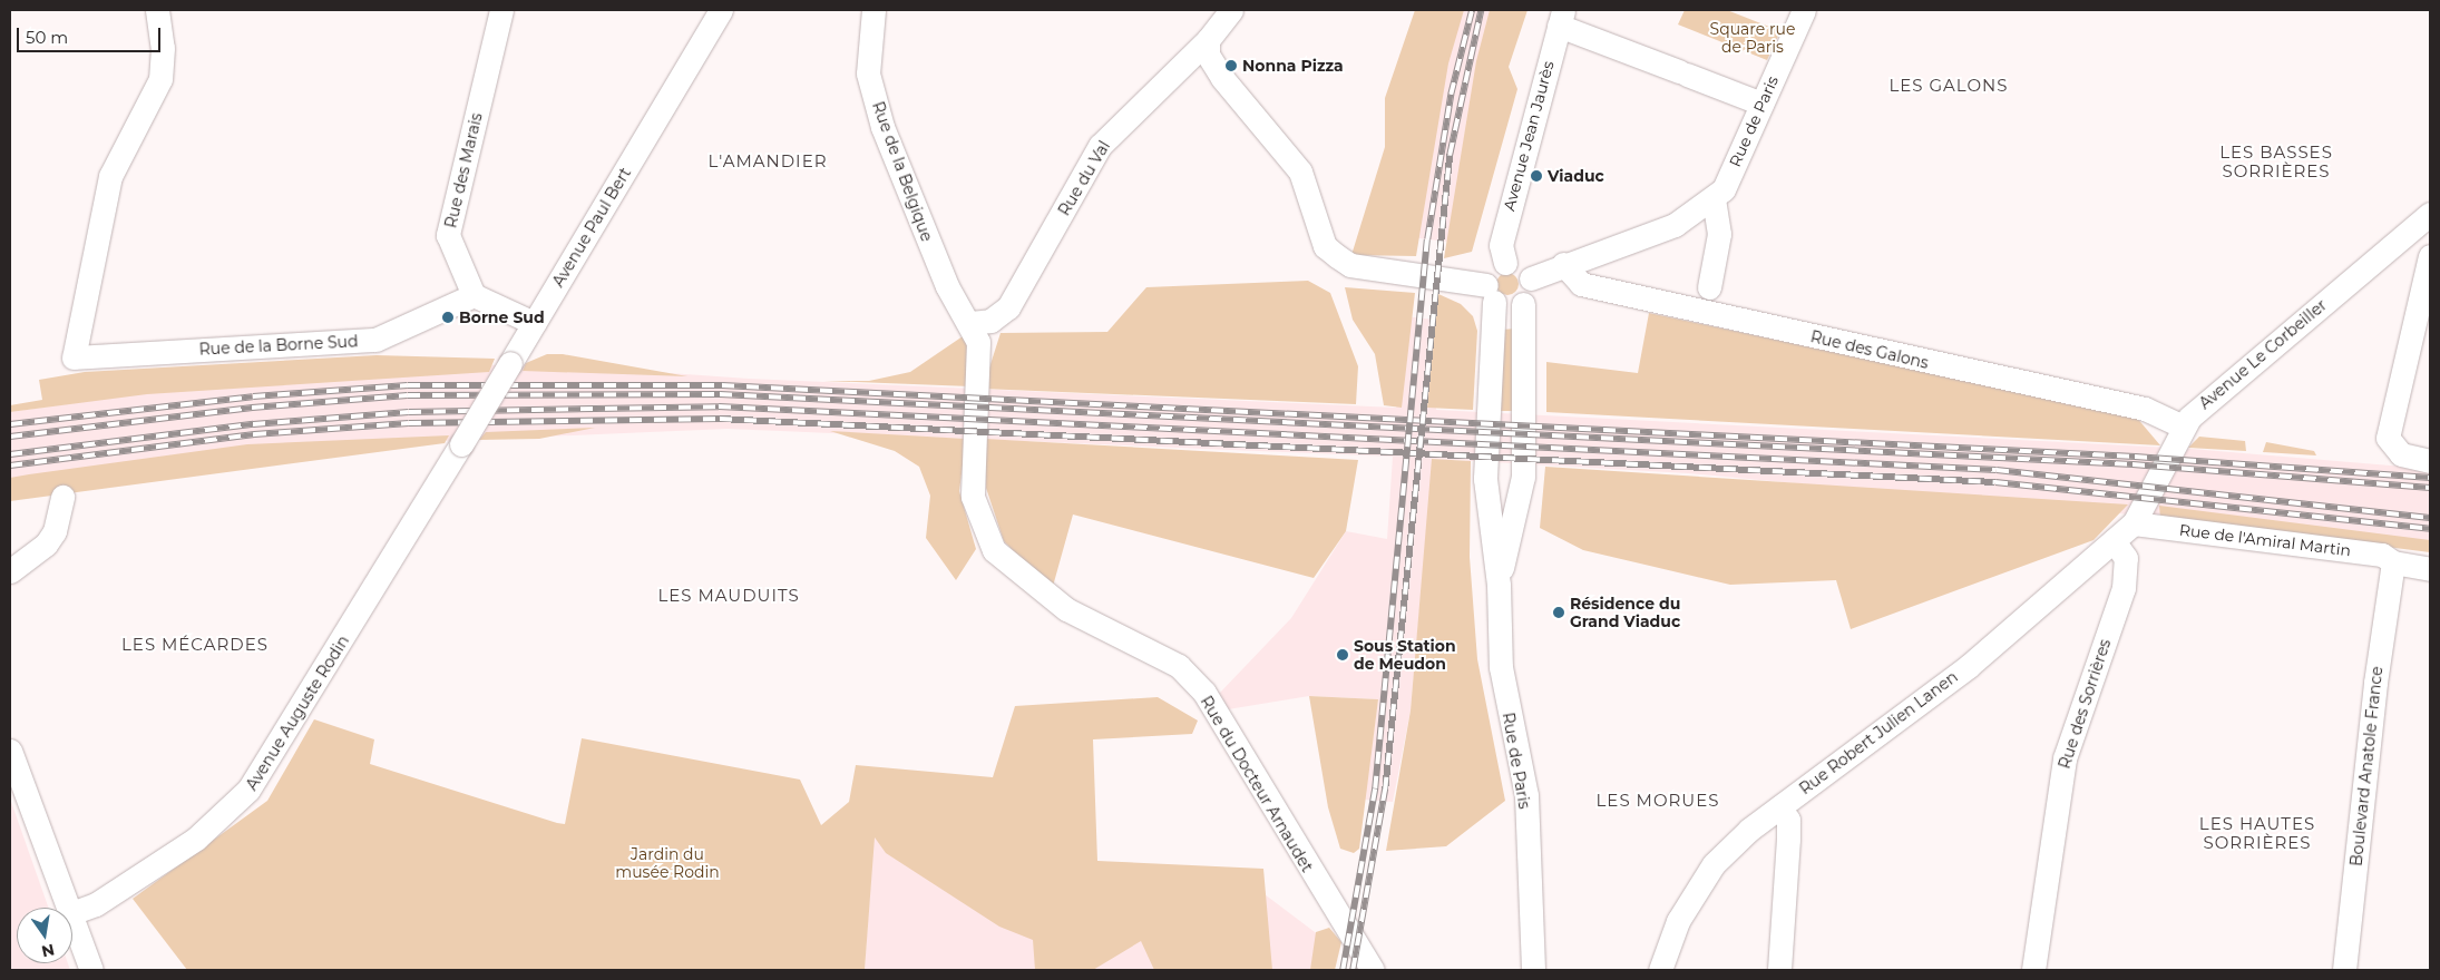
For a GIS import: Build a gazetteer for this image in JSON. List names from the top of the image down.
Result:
{
  "streets": {
    "street": [
      "Rue de Paris",
      "Avenue Jean Jaurès",
      "Rue des Marais",
      "Rue de la Belgique",
      "Rue du Val",
      "Avenue Paul Bert",
      "Rue de la Borne Sud",
      "Rue des Galons",
      "Avenue Le Corbeiller",
      "Rue de l'Amiral Martin",
      "Rue des Sorrières",
      "Avenue Auguste Rodin",
      "Rue Robert Julien Lanen",
      "Boulevard Anatole France",
      "Rue du Docteur Arnaudet"
    ]
  },
  "crossings": [
    ["Rue de Paris", "Avenue Jean Jaurès"],
    ["Rue de Paris", "Rue des Galons"],
    ["Rue des Marais", "Rue de la Borne Sud"],
    ["Rue de la Belgique", "Rue du Val"],
    ["Rue de la Belgique", "Rue du Docteur Arnaudet"],
    ["Avenue Paul Bert", "Avenue Auguste Rodin"],
    ["Rue des Galons", "Avenue Le Corbeiller"],
    ["Avenue Le Corbeiller", "Rue de l'Amiral Martin"],
    ["Avenue Le Corbeiller", "Rue Robert Julien Lanen"],
    ["Rue de l'Amiral Martin", "Rue Robert Julien Lanen"],
    ["Rue de l'Amiral Martin", "Boulevard Anatole France"],
    ["Rue des Sorrières", "Rue Robert Julien Lanen"]
  ],
  "districts": [
    "LES GALONS",
    "LES BASSES SORRIÈRES",
    "L'AMANDIER",
    "LES MAUDUITS",
    "LES MÉCARDES",
    "LES MORUES",
    "LES HAUTES SORRIÈRES"
  ],
  "parks": ["Square rue de Paris", "Jardin du musée Rodin"],
  "places": [
    "Nonna Pizza",
    "Viaduc",
    "Borne Sud",
    "Résidence du Grand Viaduc",
    "Sous Station de Meudon"
  ],
  "scale_bar": "50 m",
  "north": "bottom"
}
